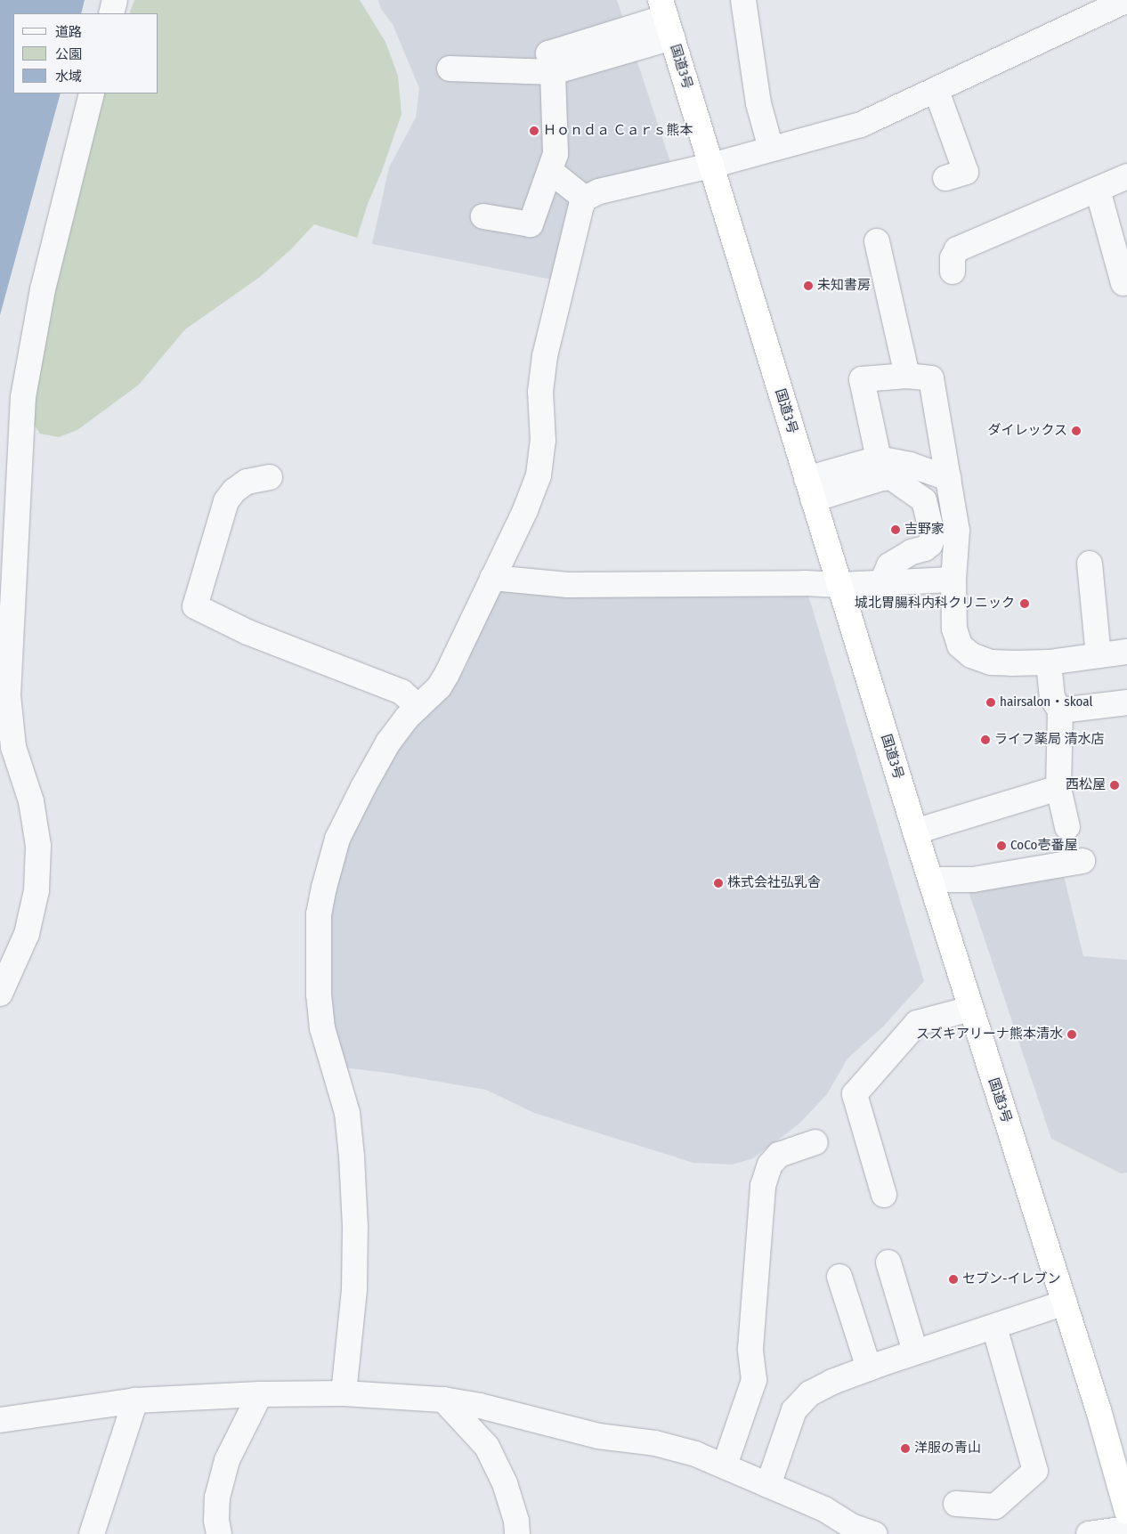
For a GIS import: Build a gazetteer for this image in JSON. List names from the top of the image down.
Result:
{
  "streets": {
    "highway": ["国道3号"]
  },
  "places": [
    "Ｈｏｎｄａ Ｃａｒｓ熊本",
    "未知書房",
    "ダイレックス",
    "吉野家",
    "城北胃腸科内科クリニック",
    "hairsalon・skoal",
    "ライフ薬局 清水店",
    "西松屋",
    "CoCo壱番屋",
    "株式会社弘乳舎",
    "スズキアリーナ熊本清水",
    "セブン-イレブン",
    "洋服の青山"
  ],
  "legend": ["道路", "公園", "水域"]
}
